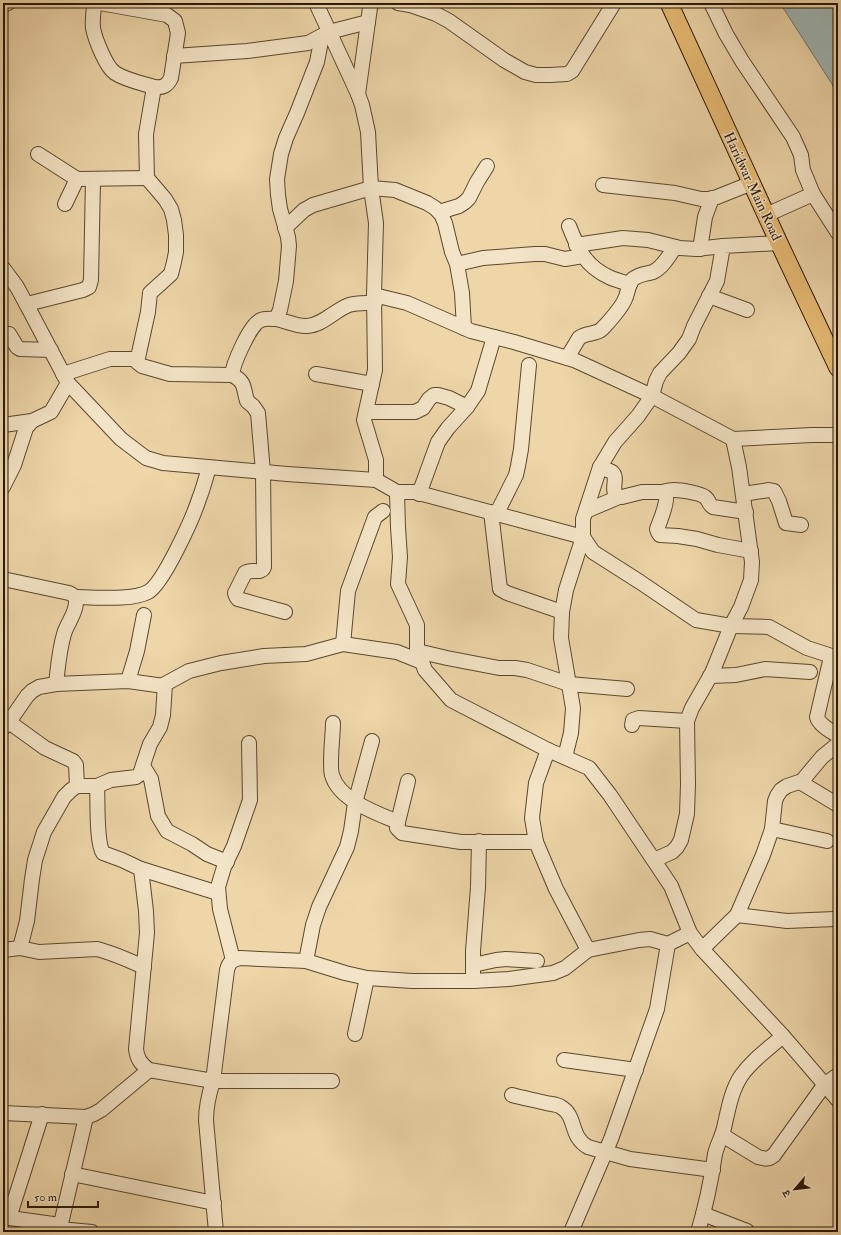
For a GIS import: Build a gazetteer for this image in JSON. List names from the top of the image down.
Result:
{
  "streets": {
    "main road": ["Haridwar Main Road"]
  },
  "scale_bar": "50 m",
  "north": "bottom left"
}
